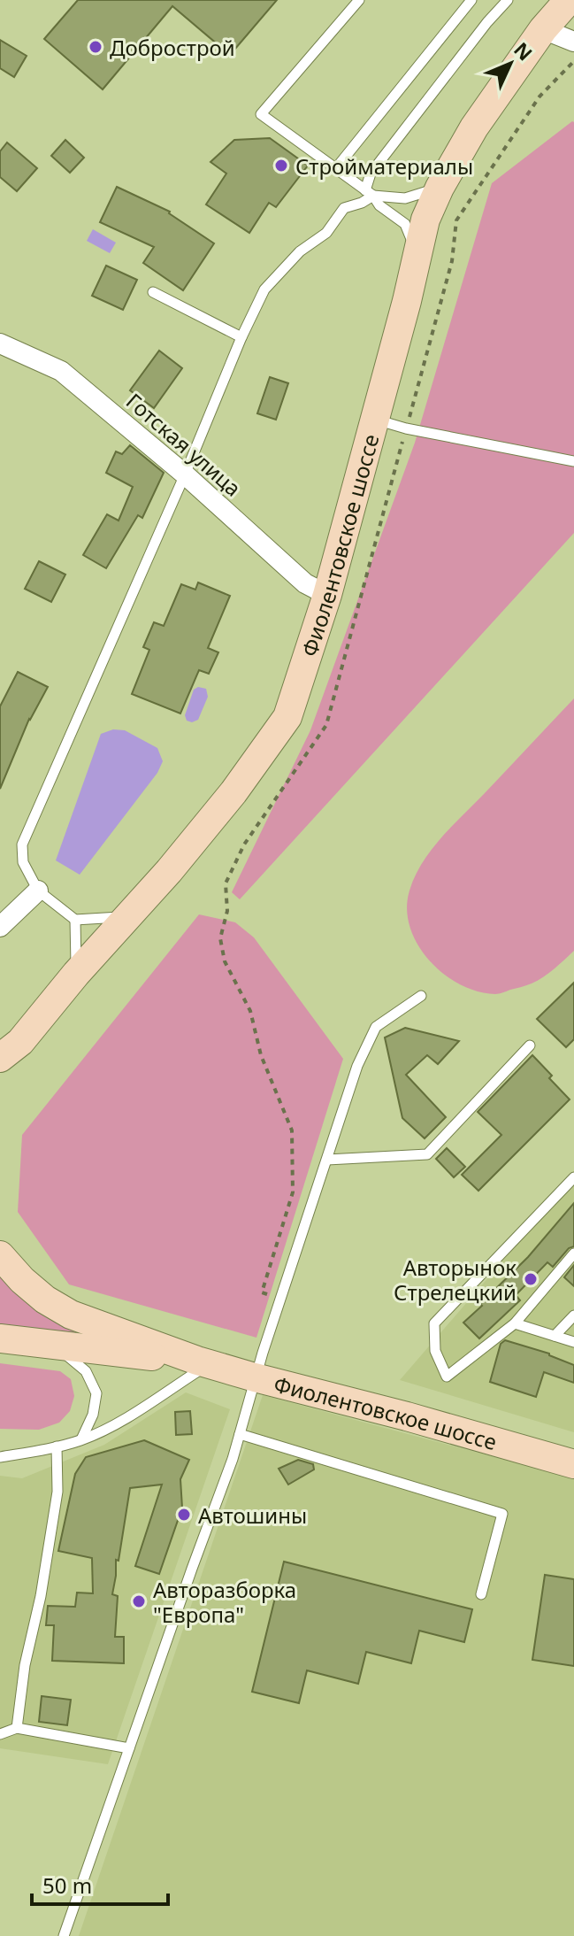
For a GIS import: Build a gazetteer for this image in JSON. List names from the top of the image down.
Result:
{
  "streets": {
    "main road": ["Фиолентовское шоссе"],
    "street": ["Готская улица"]
  },
  "crossings": [
    ["Готская улица", "Фиолентовское шоссе"]
  ],
  "places": [
    "Добрострой",
    "Стройматериалы",
    "Авторынок Стрелецкий",
    "Автошины",
    "Авторазборка \"Европа\""
  ],
  "scale_bar": "50 m",
  "north": "top right"
}
